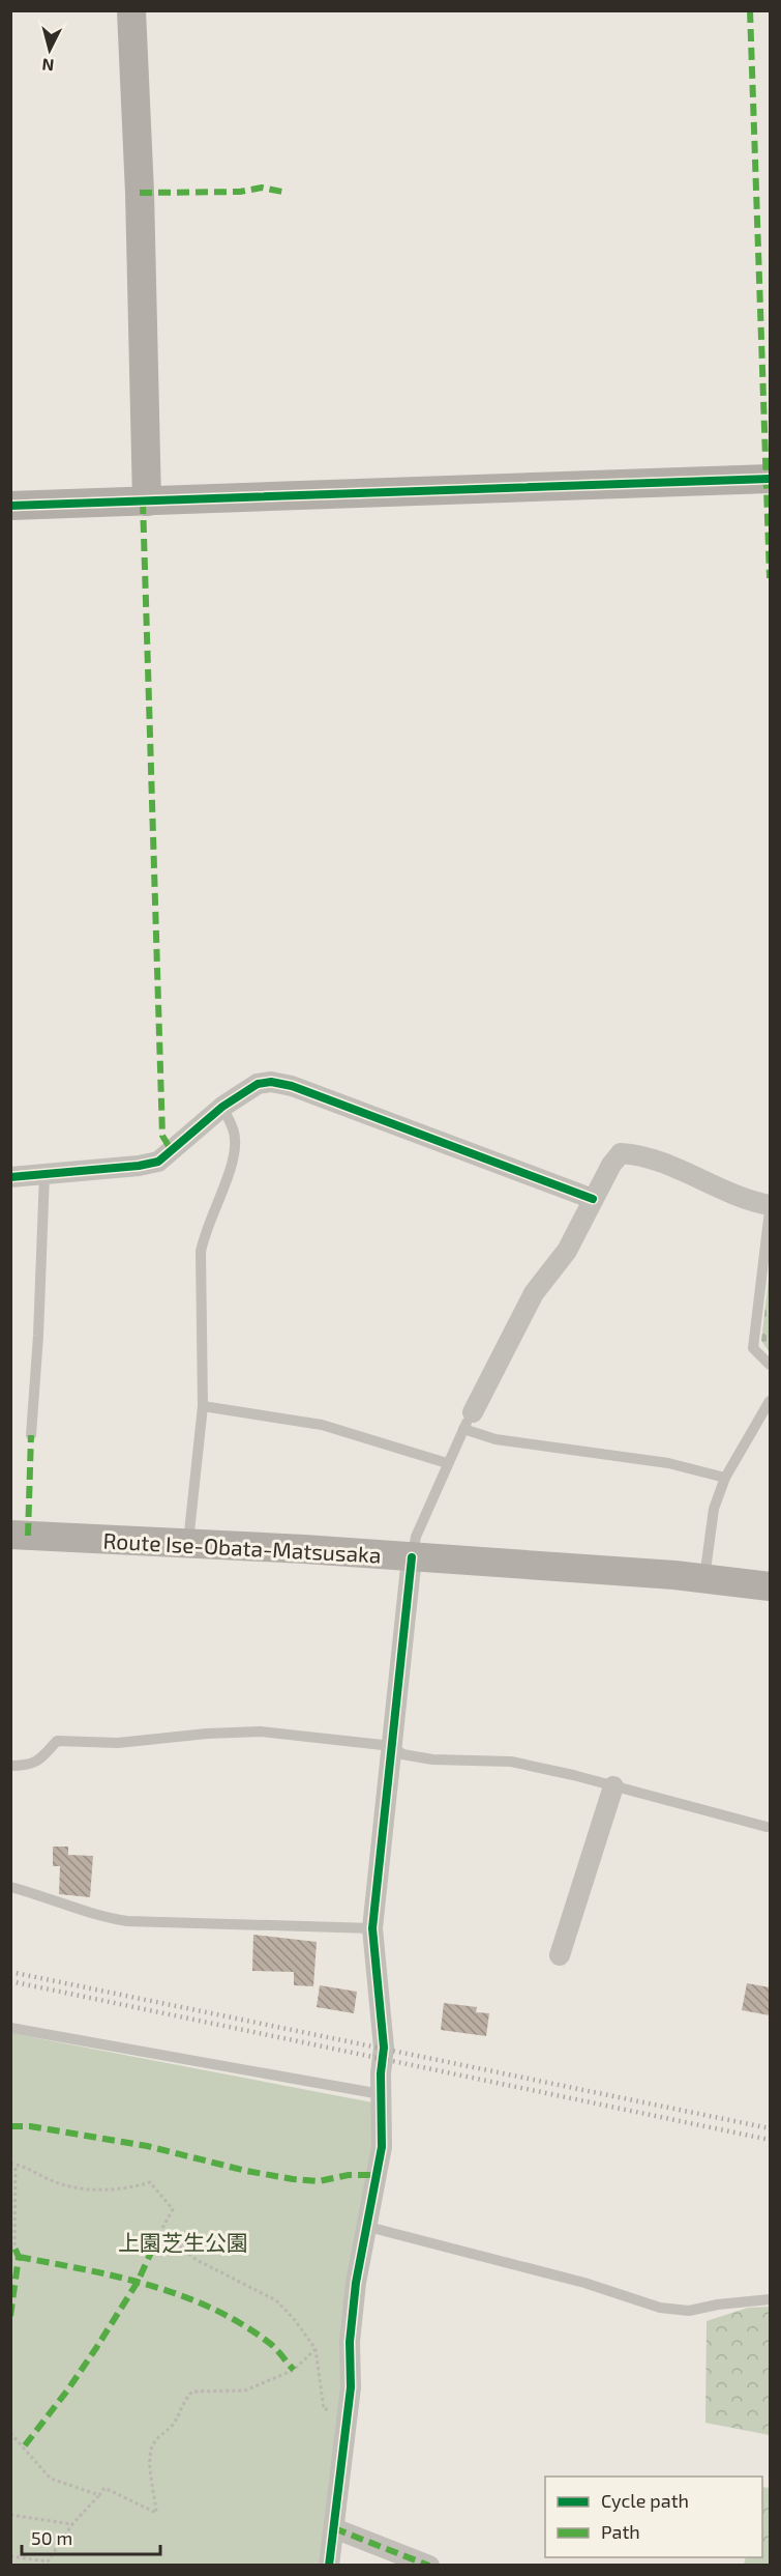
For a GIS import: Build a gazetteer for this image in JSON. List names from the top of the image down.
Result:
{
  "streets": {
    "street": ["Route Ise-Obata-Matsusaka"]
  },
  "parks": ["上園芝生公園"],
  "legend": ["Cycle path", "Path"],
  "scale_bar": "50 m",
  "north": "bottom"
}
